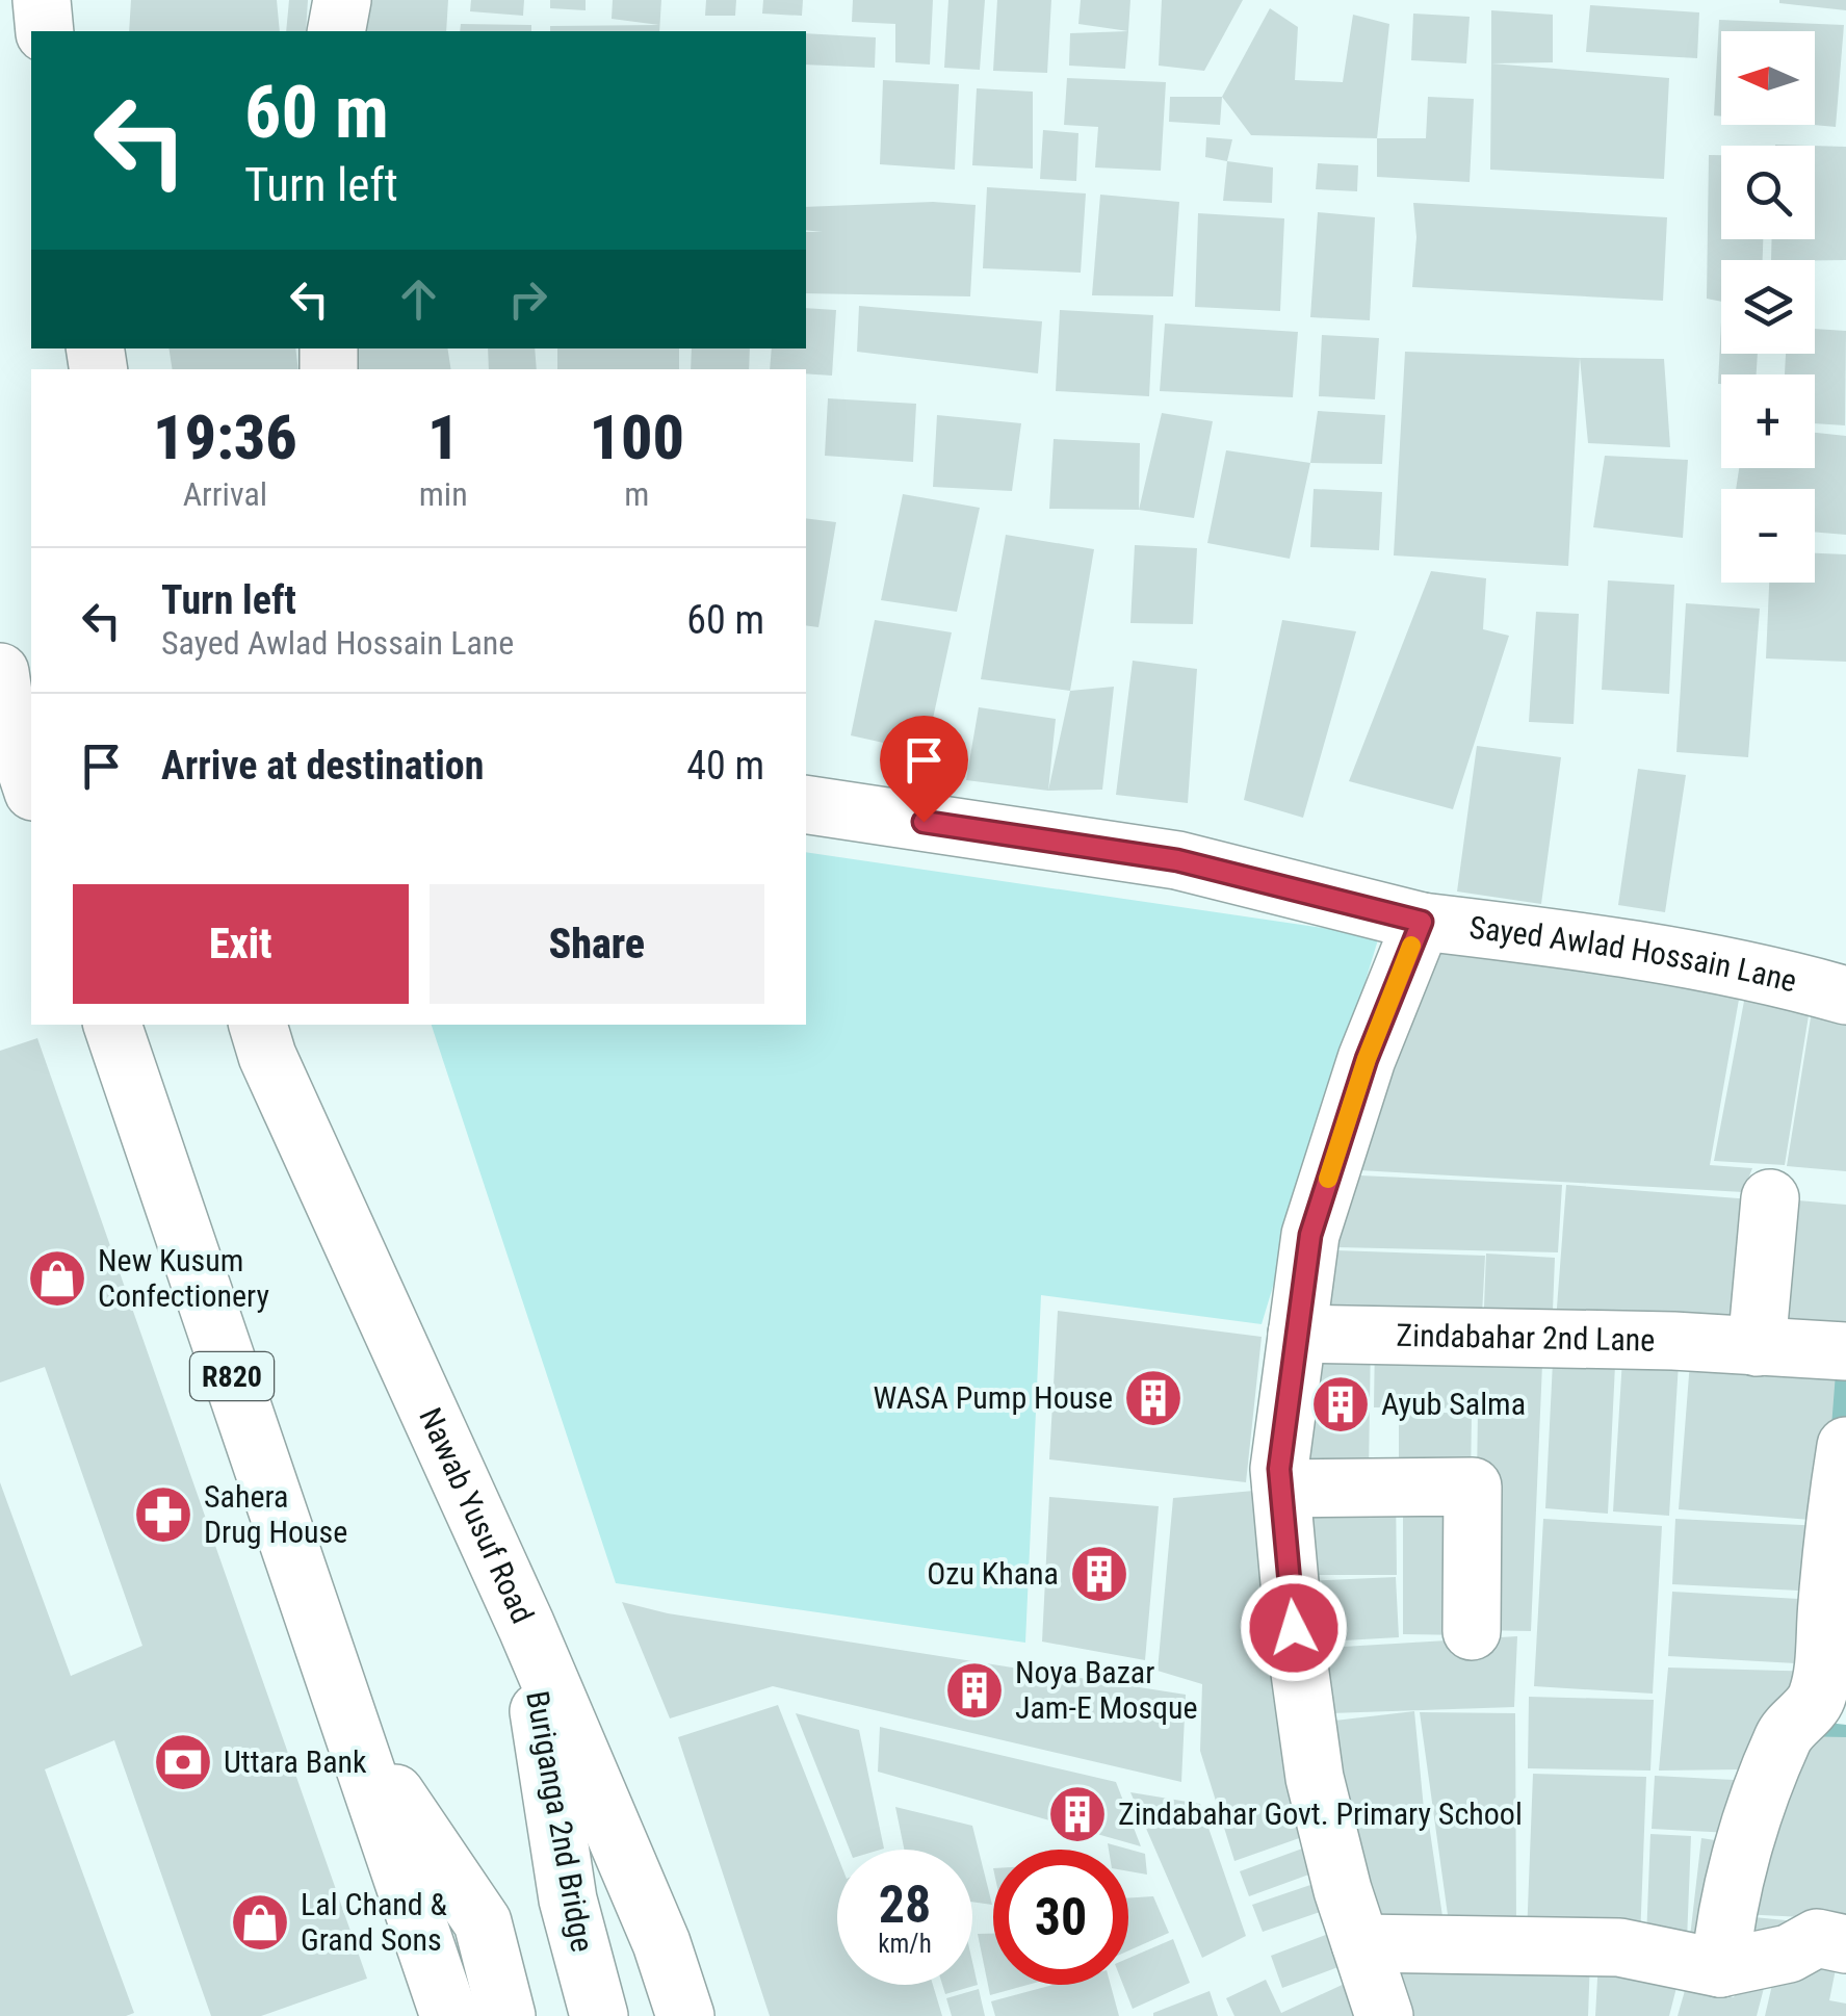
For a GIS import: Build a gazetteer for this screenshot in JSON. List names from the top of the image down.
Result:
{
  "streets": {
    "main road": [
      "Sayed Awlad Hossain Lane",
      "Zindabahar 2nd Lane",
      "R820",
      "Nawab Yusuf Road",
      "Buriganga 2nd Bridge"
    ]
  },
  "crossings": [
    ["Nawab Yusuf Road", "Buriganga 2nd Bridge"]
  ],
  "places": {
    "shop": ["New Kusum Confectionery", "Lal Chand & Grand Sons"],
    "building": [
      "WASA Pump House",
      "Ayub Salma",
      "Ozu Khana",
      "Noya Bazar Jam-E Mosque",
      "Zindabahar Govt. Primary School"
    ],
    "pharmacy": ["Sahera Drug House"],
    "bank": ["Uttara Bank"]
  },
  "north": "left",
  "page": {
    "map_buttons": ["+", "−"],
    "turn": ["60 m", "Turn left"],
    "eta": [
      "19:36",
      "Arrival",
      "1",
      "min",
      "100",
      "m"
    ],
    "list": [
      {
        "name": "Turn left",
        "note": "Sayed Awlad Hossain Lane",
        "value": "60 m"
      },
      {
        "name": "Arrive at destination",
        "value": "40 m"
      }
    ],
    "buttons": ["Exit", "Share"],
    "speed": "28 km/h",
    "limit": "30"
  }
}
